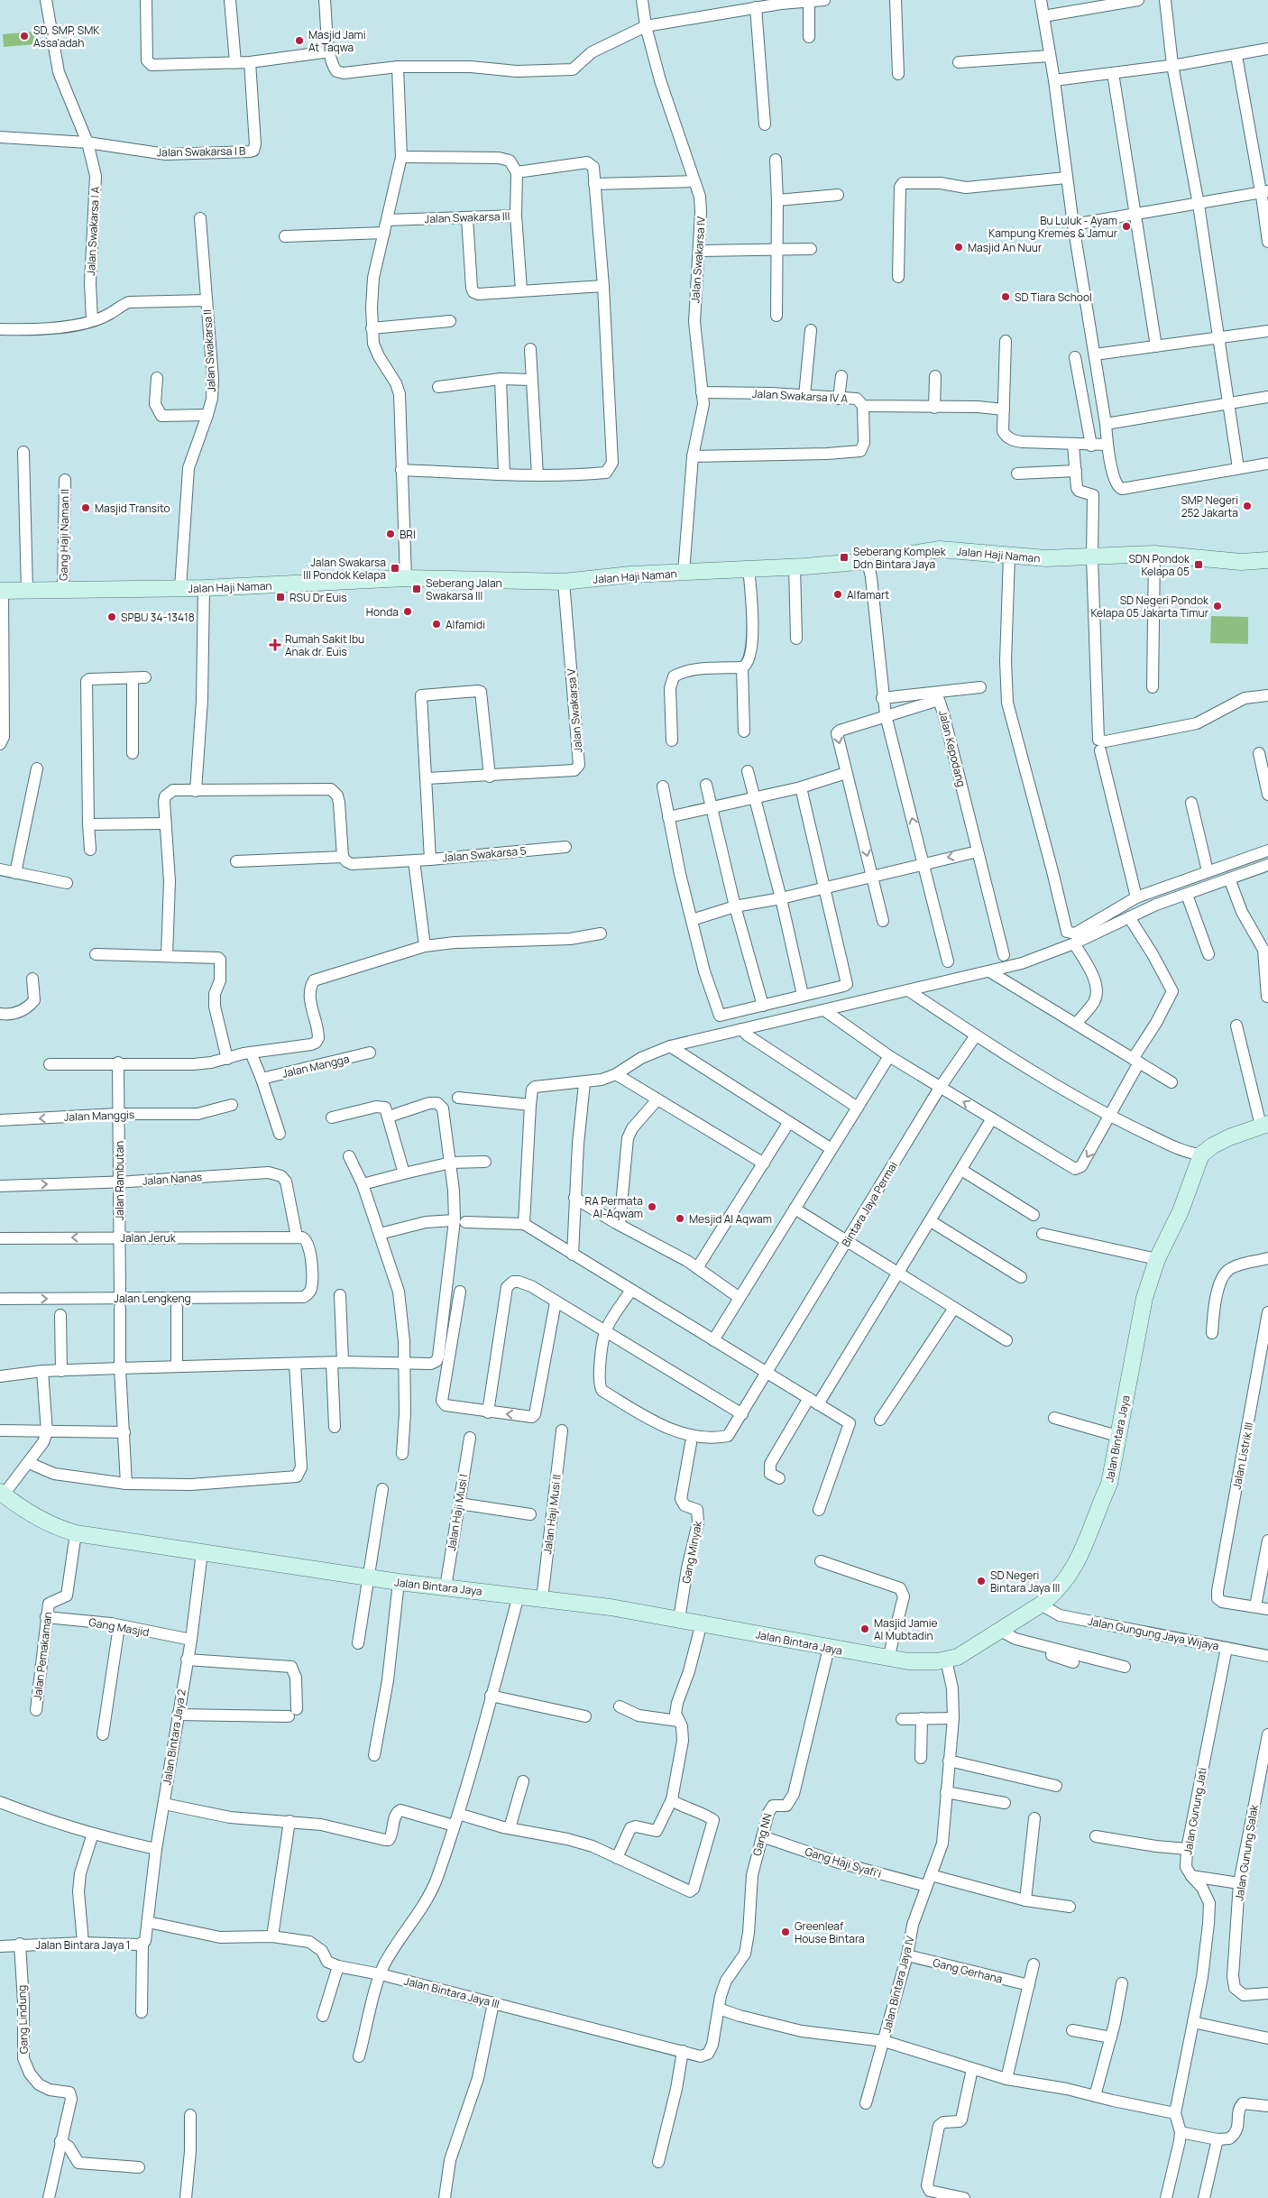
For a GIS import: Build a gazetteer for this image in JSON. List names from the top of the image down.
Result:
{
  "streets": {
    "street": [
      "Jalan Swakarsa I B",
      "Jalan Swakarsa III",
      "Jalan Swakarsa I A",
      "Jalan Swakarsa IV",
      "Jalan Swakarsa II",
      "Jalan Swakarsa IV A",
      "Gang Haji Naman II",
      "Jalan Haji Naman",
      "Jalan Swakarsa V",
      "Jalan Kepodang",
      "Jalan Swakarsa 5",
      "Jalan Mangga",
      "Jalan Manggis",
      "Jalan Nanas",
      "Jalan Rambutan",
      "Bintara Jaya Permai",
      "Jalan Jeruk",
      "Jalan Lengkeng",
      "Jalan Bintara Jaya",
      "Jalan Listrik III",
      "Jalan Haji Musi I",
      "Jalan Haji Musi II",
      "Gang Minyak",
      "Gang Masjid",
      "Jalan Gungung Jaya Wijaya",
      "Jalan Pemakaman",
      "Jalan Bintara Jaya 2",
      "Jalan Gunung Jati",
      "Gang NN",
      "Jalan Gunung Salak",
      "Gang Haji Syafi'i",
      "Jalan Bintara Jaya 1",
      "Gang Gerhana",
      "Jalan Bintara Jaya IV",
      "Jalan Bintara Jaya III",
      "Gang Lindung"
    ]
  },
  "crossings": [
    ["Jalan Swakarsa I B", "Jalan Swakarsa I A"],
    ["Jalan Swakarsa IV", "Jalan Swakarsa IV A"],
    ["Jalan Swakarsa IV", "Jalan Haji Naman"],
    ["Jalan Swakarsa II", "Jalan Haji Naman"],
    ["Gang Haji Naman II", "Jalan Haji Naman"],
    ["Jalan Haji Naman", "Jalan Swakarsa V"],
    ["Jalan Swakarsa V", "Jalan Swakarsa 5"],
    ["Jalan Manggis", "Jalan Rambutan"],
    ["Jalan Nanas", "Jalan Rambutan"],
    ["Jalan Nanas", "Jalan Jeruk"],
    ["Jalan Nanas", "Jalan Lengkeng"],
    ["Jalan Rambutan", "Jalan Jeruk"],
    ["Jalan Rambutan", "Jalan Lengkeng"],
    ["Jalan Jeruk", "Jalan Lengkeng"],
    ["Jalan Bintara Jaya", "Jalan Haji Musi I"],
    ["Jalan Bintara Jaya", "Jalan Haji Musi II"],
    ["Jalan Bintara Jaya", "Gang Minyak"],
    ["Jalan Bintara Jaya", "Jalan Gungung Jaya Wijaya"],
    ["Jalan Bintara Jaya", "Jalan Pemakaman"],
    ["Jalan Bintara Jaya", "Jalan Bintara Jaya 2"],
    ["Jalan Bintara Jaya", "Gang NN"],
    ["Jalan Bintara Jaya", "Jalan Bintara Jaya IV"],
    ["Gang Masjid", "Jalan Pemakaman"],
    ["Gang Masjid", "Jalan Bintara Jaya 2"],
    ["Jalan Gungung Jaya Wijaya", "Jalan Gunung Jati"],
    ["Jalan Bintara Jaya 2", "Jalan Bintara Jaya 1"],
    ["Jalan Gunung Jati", "Jalan Bintara Jaya IV"],
    ["Gang NN", "Gang Haji Syafi'i"],
    ["Gang NN", "Jalan Bintara Jaya III"],
    ["Gang Haji Syafi'i", "Jalan Bintara Jaya IV"],
    ["Jalan Bintara Jaya 1", "Gang Lindung"],
    ["Gang Gerhana", "Jalan Bintara Jaya IV"]
  ],
  "one_way": ["Jalan Jeruk"],
  "places": {
    "other": [
      "SD, SMP, SMK Assa'adah",
      "Masjid Jami At Taqwa",
      "Bu Luluk - Ayam Kampung Kremes & Jamur",
      "Masjid An Nuur",
      "SD Tiara School",
      "SMP Negeri 252 Jakarta",
      "Masjid Transito",
      "BRI",
      "Alfamart",
      "SD Negeri Pondok Kelapa 05 Jakarta Timur",
      "Honda",
      "SPBU 34-13418",
      "Alfamidi",
      "RA Permata Al-Aqwam",
      "Mesjid Al Aqwam",
      "SD Negeri Bintara Jaya III",
      "Masjid Jamie Al Mubtadin",
      "Greenleaf House Bintara"
    ],
    "transit": [
      "Seberang Komplek Ddn Bintara Jaya",
      "SDN Pondok Kelapa 05",
      "Jalan Swakarsa III Pondok Kelapa",
      "Seberang Jalan Swakarsa III",
      "RSU Dr Euis"
    ],
    "health": ["Rumah Sakit Ibu Anak dr. Euis"]
  }
}
